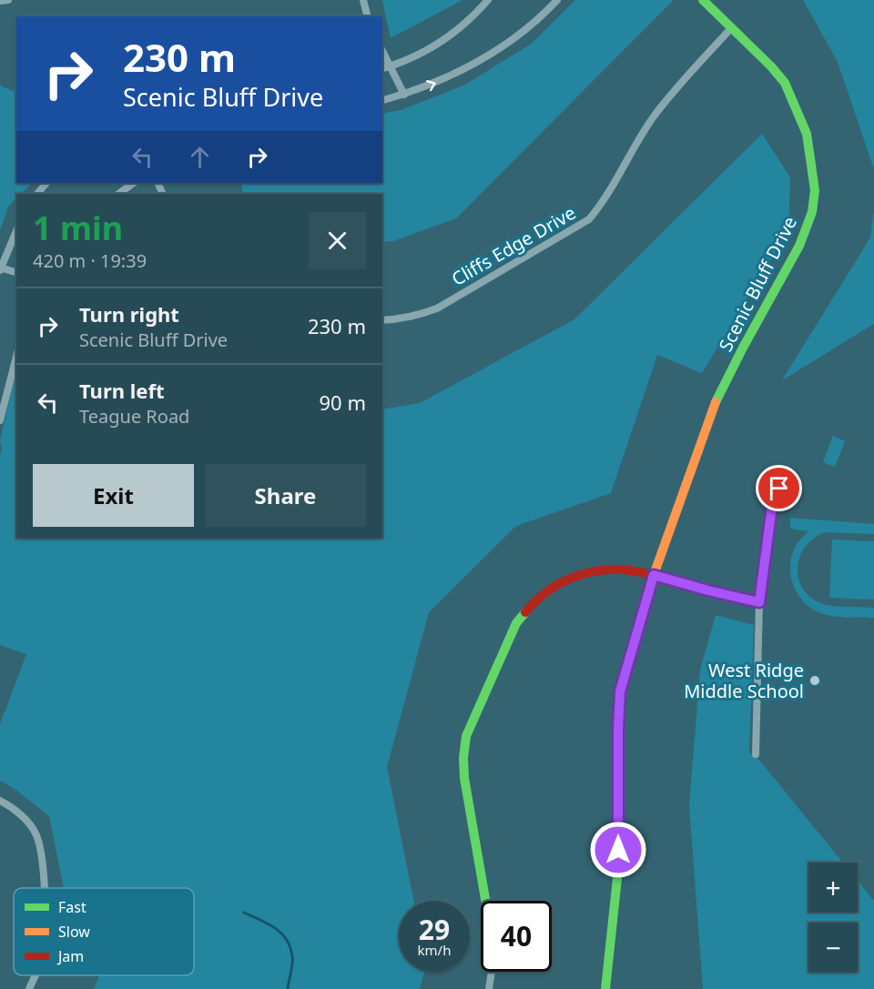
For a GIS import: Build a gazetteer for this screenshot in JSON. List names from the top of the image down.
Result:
{
  "streets": {
    "street": ["Cliffs Edge Drive", "Scenic Bluff Drive"]
  },
  "crossings": [
    ["Cliffs Edge Drive", "Scenic Bluff Drive"]
  ],
  "places": ["West Ridge Middle School"],
  "legend": ["Fast", "Slow", "Jam"],
  "page": {
    "turn": ["230 m", "Scenic Bluff Drive"],
    "heading": ["1 min", "420 m · 19:39"],
    "list": [
      {
        "name": "Turn right",
        "note": "Scenic Bluff Drive",
        "value": "230 m"
      },
      {
        "name": "Turn left",
        "note": "Teague Road",
        "value": "90 m"
      }
    ],
    "buttons": ["Exit", "Share"],
    "map_buttons": ["+", "−"],
    "speed": "29 km/h",
    "limit": "40"
  }
}
